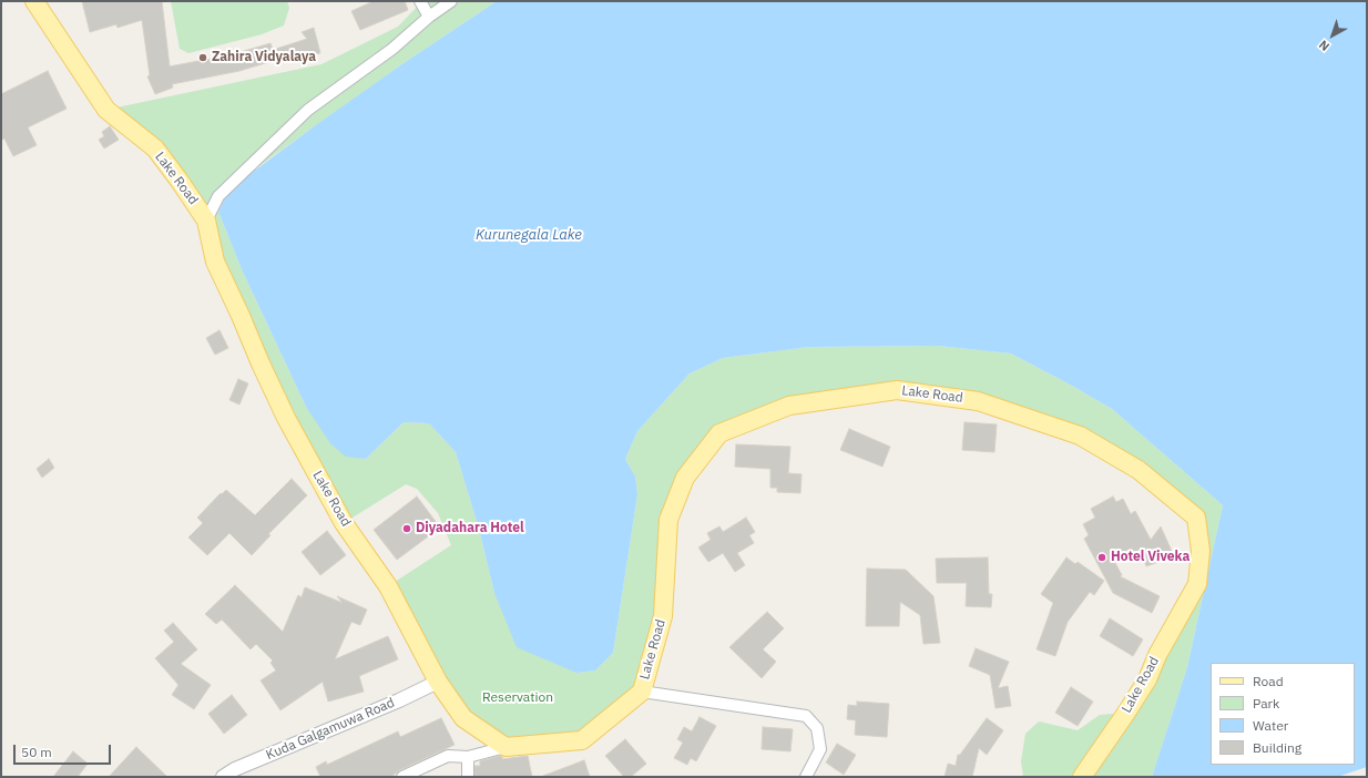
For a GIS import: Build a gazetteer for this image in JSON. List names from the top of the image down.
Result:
{
  "streets": {
    "main road": ["Lake Road"],
    "street": ["Kuda Galgamuwa Road"]
  },
  "crossings": [
    ["Lake Road", "Kuda Galgamuwa Road"]
  ],
  "water": ["Kurunegala Lake"],
  "parks": ["Reservation"],
  "places": ["Zahira Vidyalaya", "Diyadahara Hotel", "Hotel Viveka"],
  "legend": [
    "Road",
    "Park",
    "Water",
    "Building"
  ],
  "scale_bar": "50 m",
  "north": "bottom left"
}
